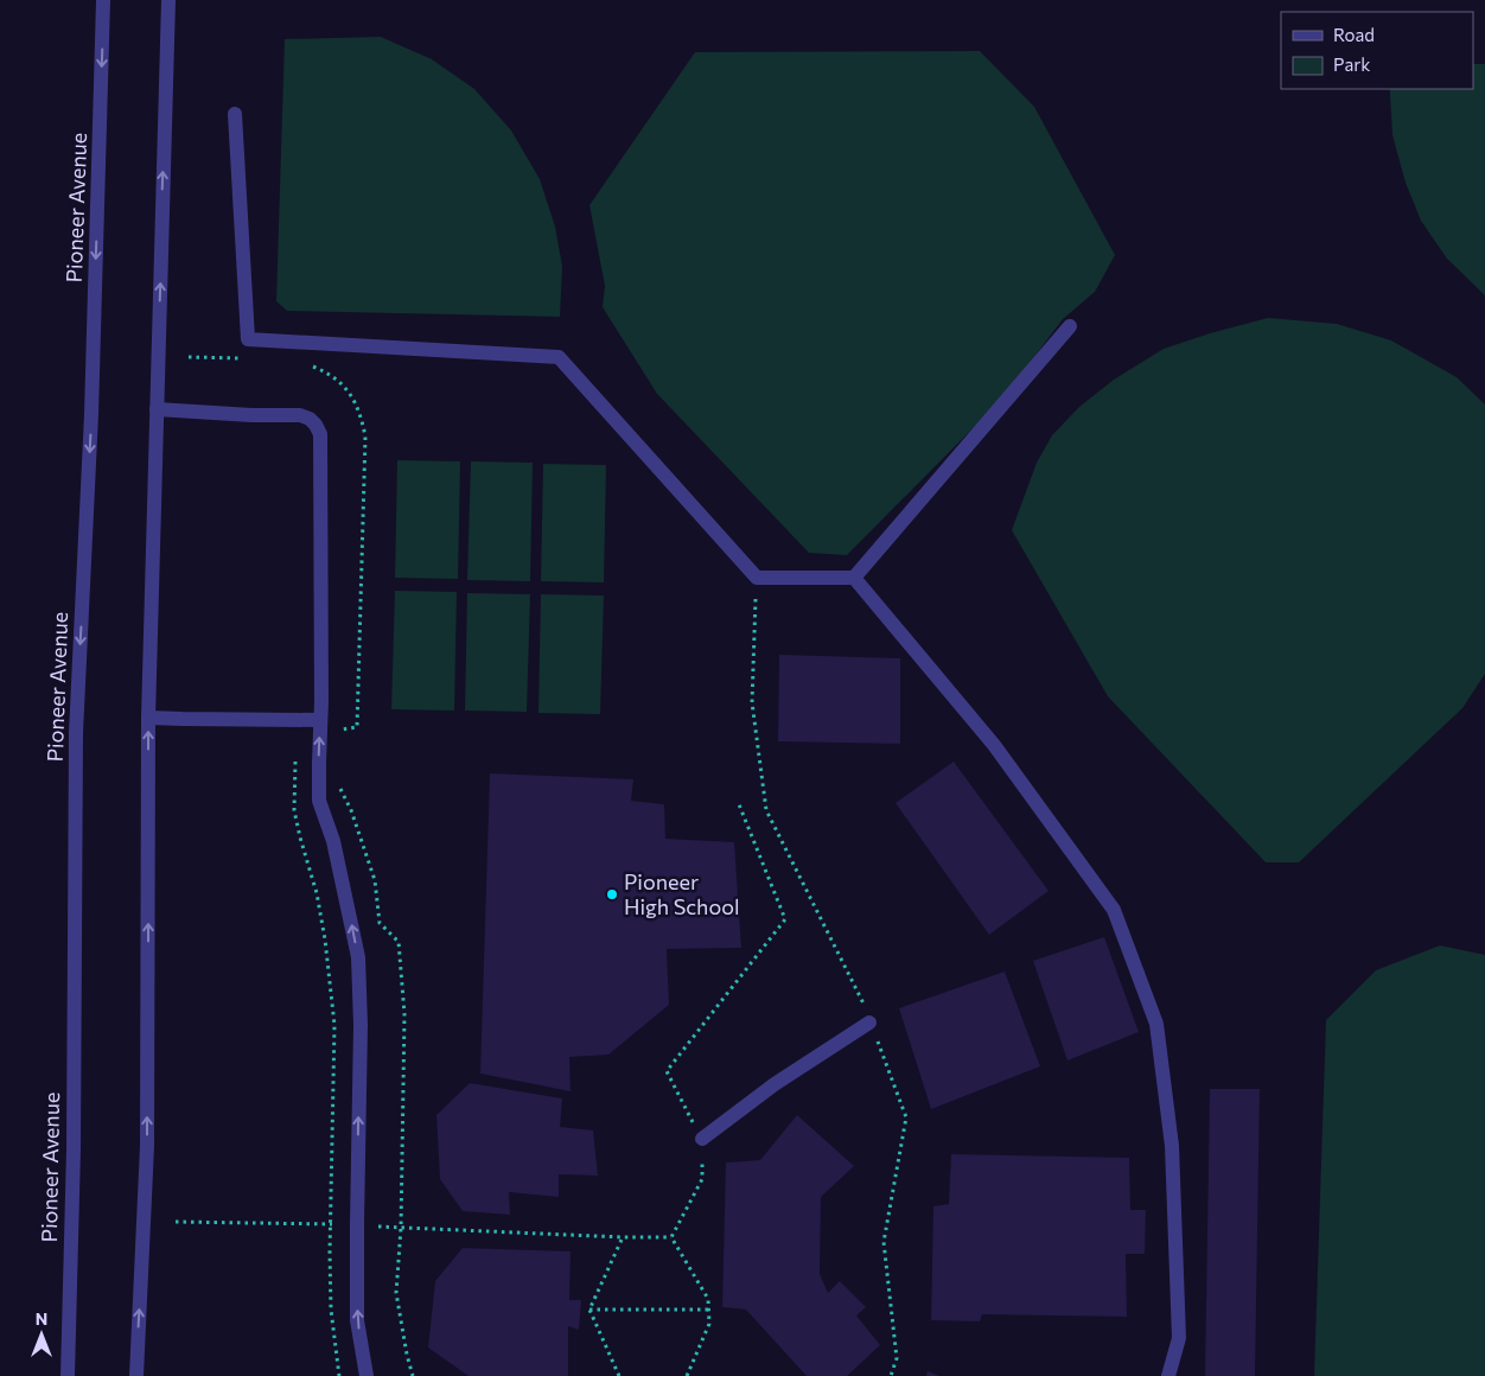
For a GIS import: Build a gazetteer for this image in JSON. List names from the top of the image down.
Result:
{
  "streets": {
    "street": ["Pioneer Avenue"]
  },
  "places": ["Pioneer High School"],
  "legend": ["Road", "Park"],
  "north": "top"
}
